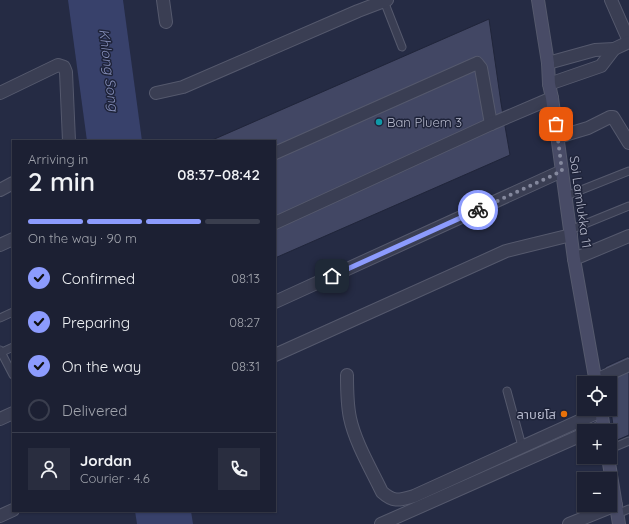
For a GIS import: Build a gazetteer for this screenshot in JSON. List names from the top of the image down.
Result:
{
  "streets": {
    "street": ["Soi Lamlukka 11"]
  },
  "water": ["Khlong Song"],
  "places": ["Ban Pluem 3", "ลาบยโส"],
  "page": {
    "heading": ["2 min", "Arriving in", "08:37–08:42"],
    "panel": ["Jordan", "Courier · 4.6"],
    "bar": "On the way · 90 m",
    "list": [
      ["Confirmed", "08:13"],
      ["Preparing", "08:27"],
      ["On the way", "08:31"],
      "Delivered"
    ],
    "map_buttons": ["+", "−"]
  }
}
